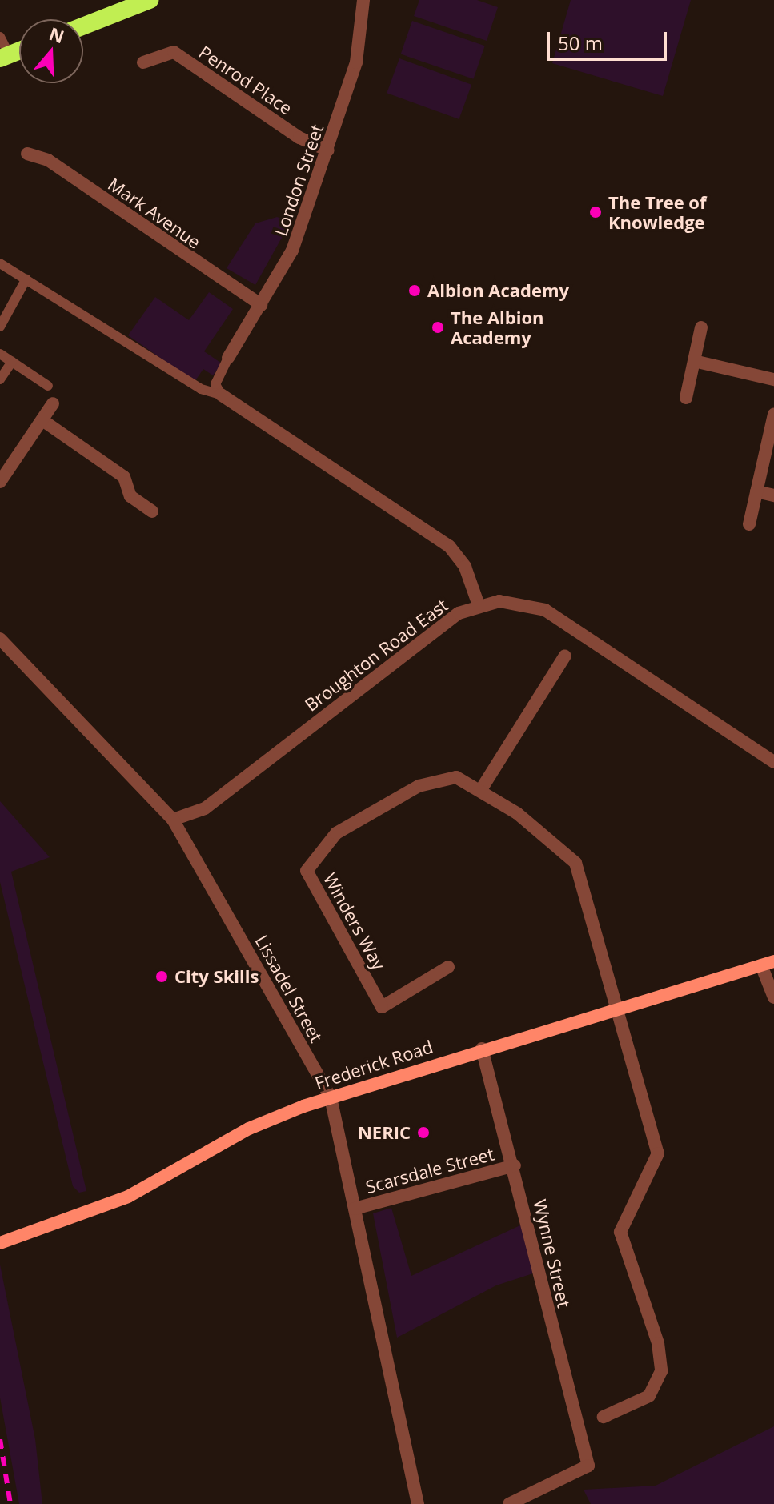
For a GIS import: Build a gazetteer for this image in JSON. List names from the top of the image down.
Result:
{
  "streets": {
    "main road": ["Frederick Road"],
    "street": [
      "Penrod Place",
      "London Street",
      "Mark Avenue",
      "Broughton Road East",
      "Winders Way",
      "Lissadel Street",
      "Scarsdale Street",
      "Wynne Street"
    ]
  },
  "crossings": [
    ["Penrod Place", "London Street"],
    ["London Street", "Mark Avenue"],
    ["Broughton Road East", "Lissadel Street"],
    ["Winders Way", "Frederick Road"],
    ["Lissadel Street", "Frederick Road"],
    ["Lissadel Street", "Scarsdale Street"],
    ["Frederick Road", "Wynne Street"],
    ["Scarsdale Street", "Wynne Street"]
  ],
  "places": [
    "The Tree of Knowledge",
    "Albion Academy",
    "The Albion Academy",
    "City Skills",
    "NERIC"
  ],
  "scale_bar": "50 m",
  "north": "top"
}
